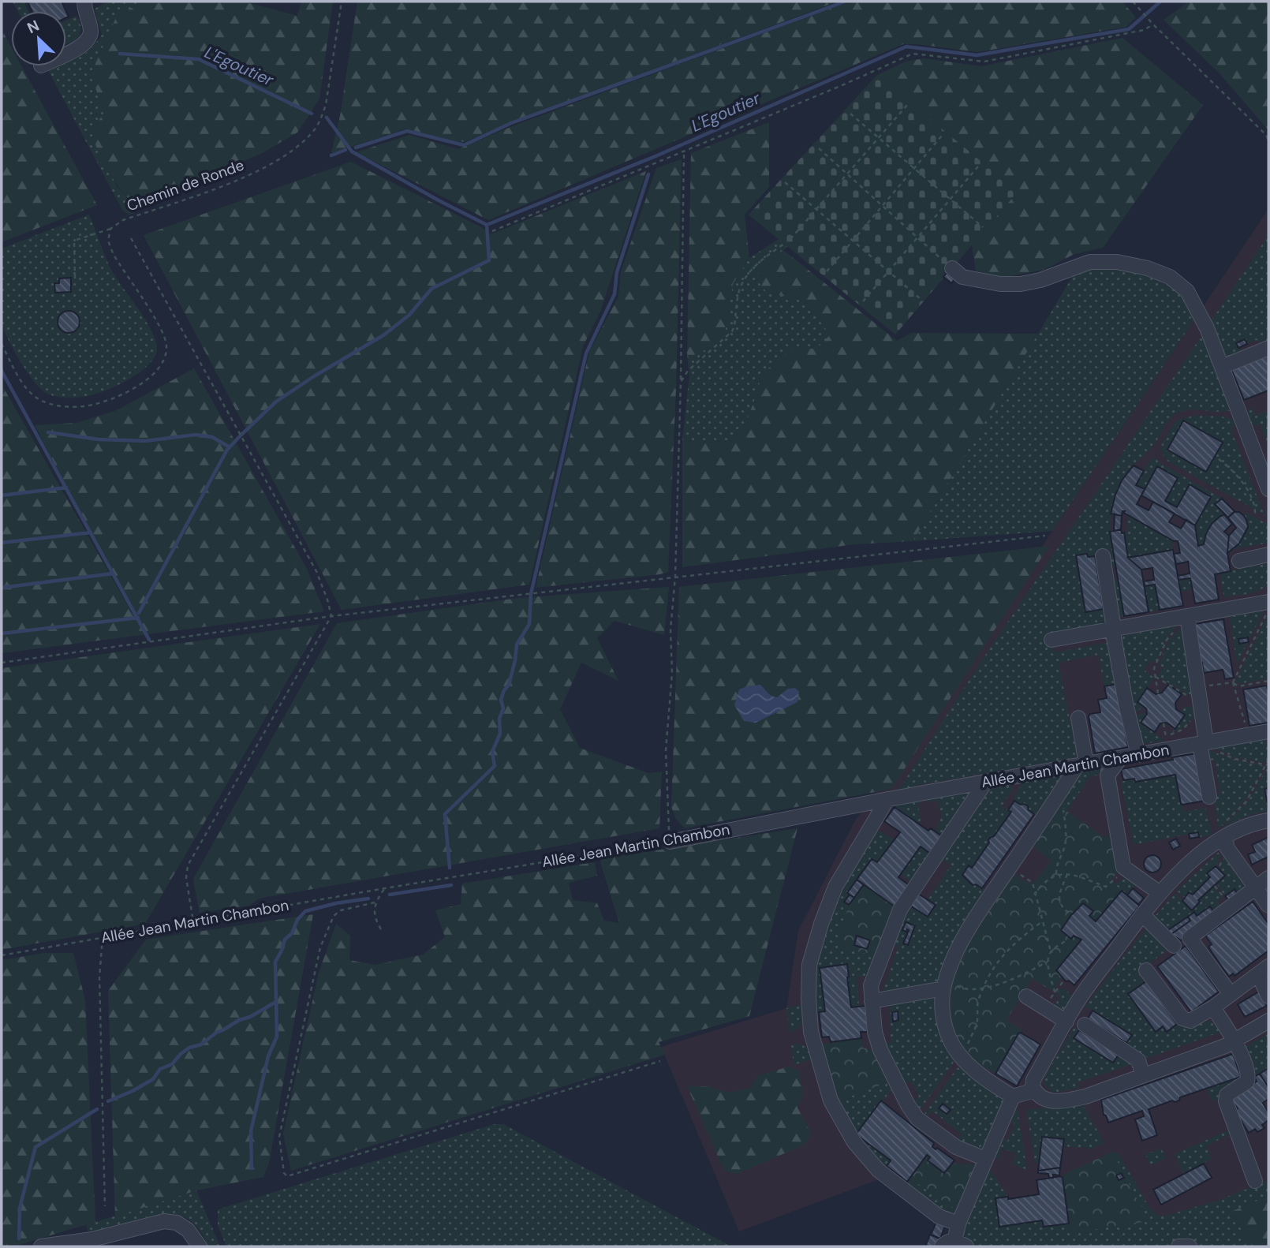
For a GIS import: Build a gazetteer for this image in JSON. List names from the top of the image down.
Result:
{
  "streets": {
    "street": ["Allée Jean Martin Chambon"],
    "path": ["Chemin de Ronde"]
  },
  "water": ["L'Egoutier"],
  "north": "top left"
}
